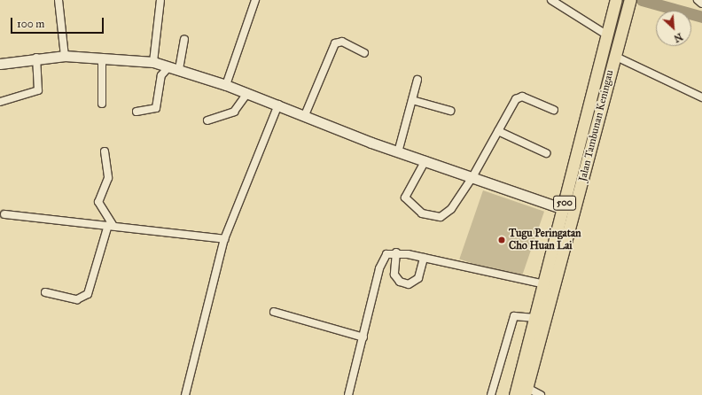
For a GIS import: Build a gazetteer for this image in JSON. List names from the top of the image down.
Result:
{
  "streets": {
    "main road": ["Jalan Tambunan Keningau", "500"]
  },
  "places": ["Tugu Peringatan Cho Huan Lai"],
  "scale_bar": "100 m",
  "north": "bottom right"
}
